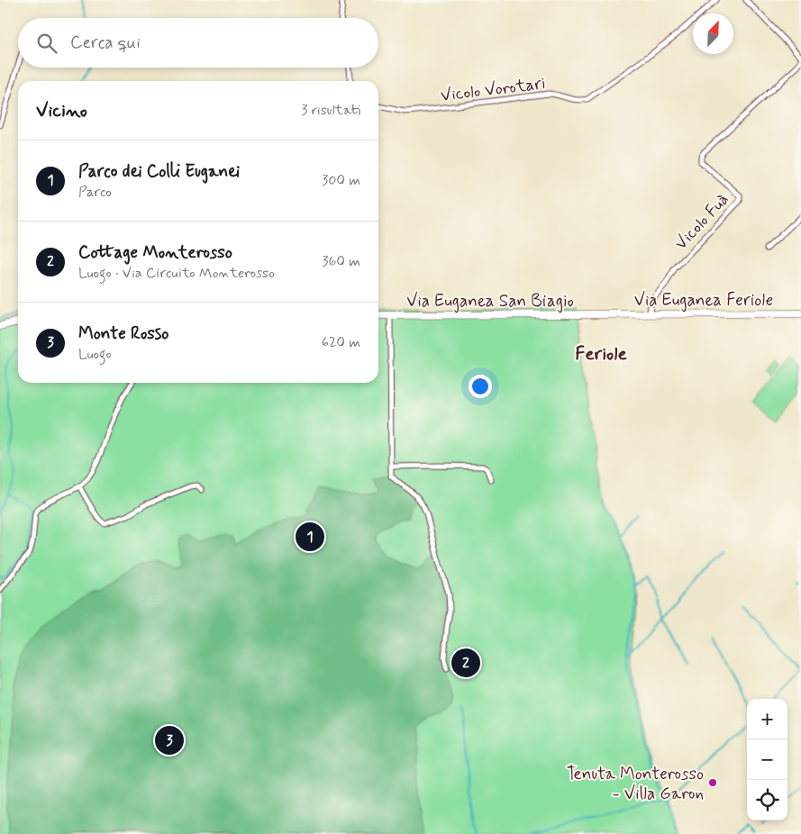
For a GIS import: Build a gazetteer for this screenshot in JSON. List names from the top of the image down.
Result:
{
  "streets": {
    "main road": ["Via Euganea Feriole", "Via Euganea San Biagio"],
    "street": ["Vicolo Vorotari", "Vicolo Fuà"]
  },
  "crossings": [
    ["Vicolo Fuà", "Via Euganea Feriole"],
    ["Via Euganea Feriole", "Via Euganea San Biagio"]
  ],
  "districts": ["Feriole"],
  "places": ["Tenuta Monterosso - Villa Garon"],
  "north": "top right",
  "page": {
    "search": "Cerca qui",
    "heading": ["Vicino", "3 risultati"],
    "list": [
      {
        "mark": "1",
        "name": "Parco dei Colli Euganei",
        "note": "Parco",
        "value": "300 m"
      },
      {
        "mark": "2",
        "name": "Cottage Monterosso",
        "note": "Luogo · Via Circuito Monterosso",
        "value": "360 m"
      },
      {
        "mark": "3",
        "name": "Monte Rosso",
        "note": "Luogo",
        "value": "620 m"
      }
    ],
    "pins": ["1", "2", "3"],
    "map_buttons": ["+", "−"]
  }
}
